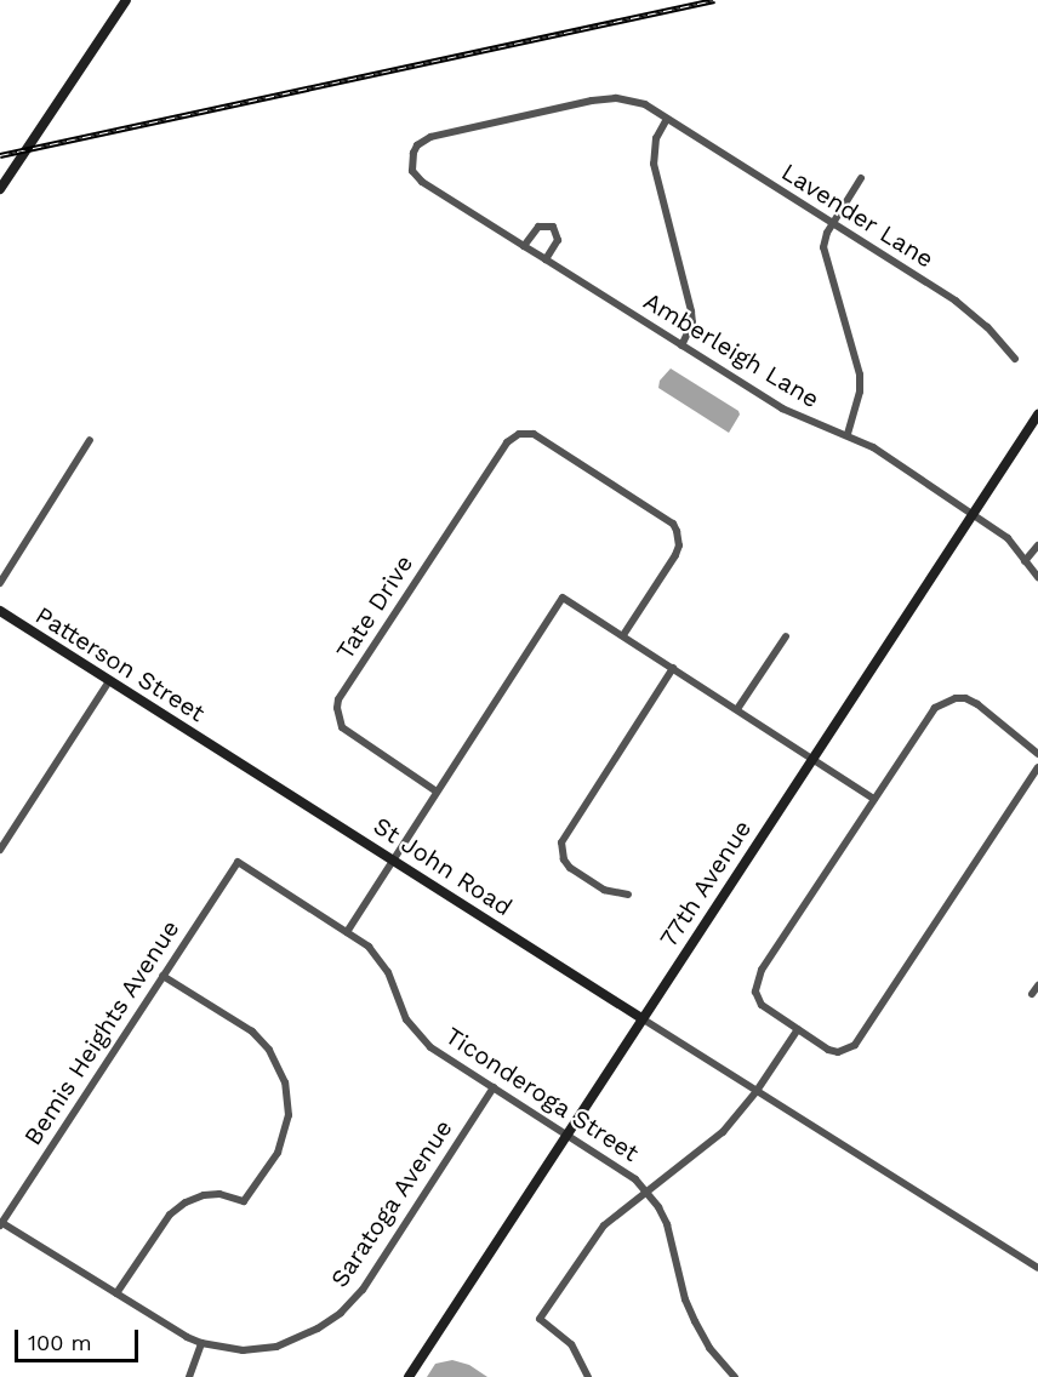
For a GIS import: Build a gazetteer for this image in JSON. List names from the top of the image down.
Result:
{
  "streets": {
    "street": [
      "Lavender Lane",
      "Amberleigh Lane",
      "Tate Drive",
      "Patterson Street",
      "St John Road",
      "77th Avenue",
      "Bemis Heights Avenue",
      "Ticonderoga Street",
      "Saratoga Avenue"
    ]
  },
  "crossings": [
    ["Lavender Lane", "Amberleigh Lane"],
    ["Amberleigh Lane", "77th Avenue"],
    ["Patterson Street", "St John Road"],
    ["St John Road", "77th Avenue"],
    ["77th Avenue", "Ticonderoga Street"],
    ["Bemis Heights Avenue", "Ticonderoga Street"],
    ["Bemis Heights Avenue", "Saratoga Avenue"],
    ["Ticonderoga Street", "Saratoga Avenue"]
  ],
  "scale_bar": "100 m"
}
